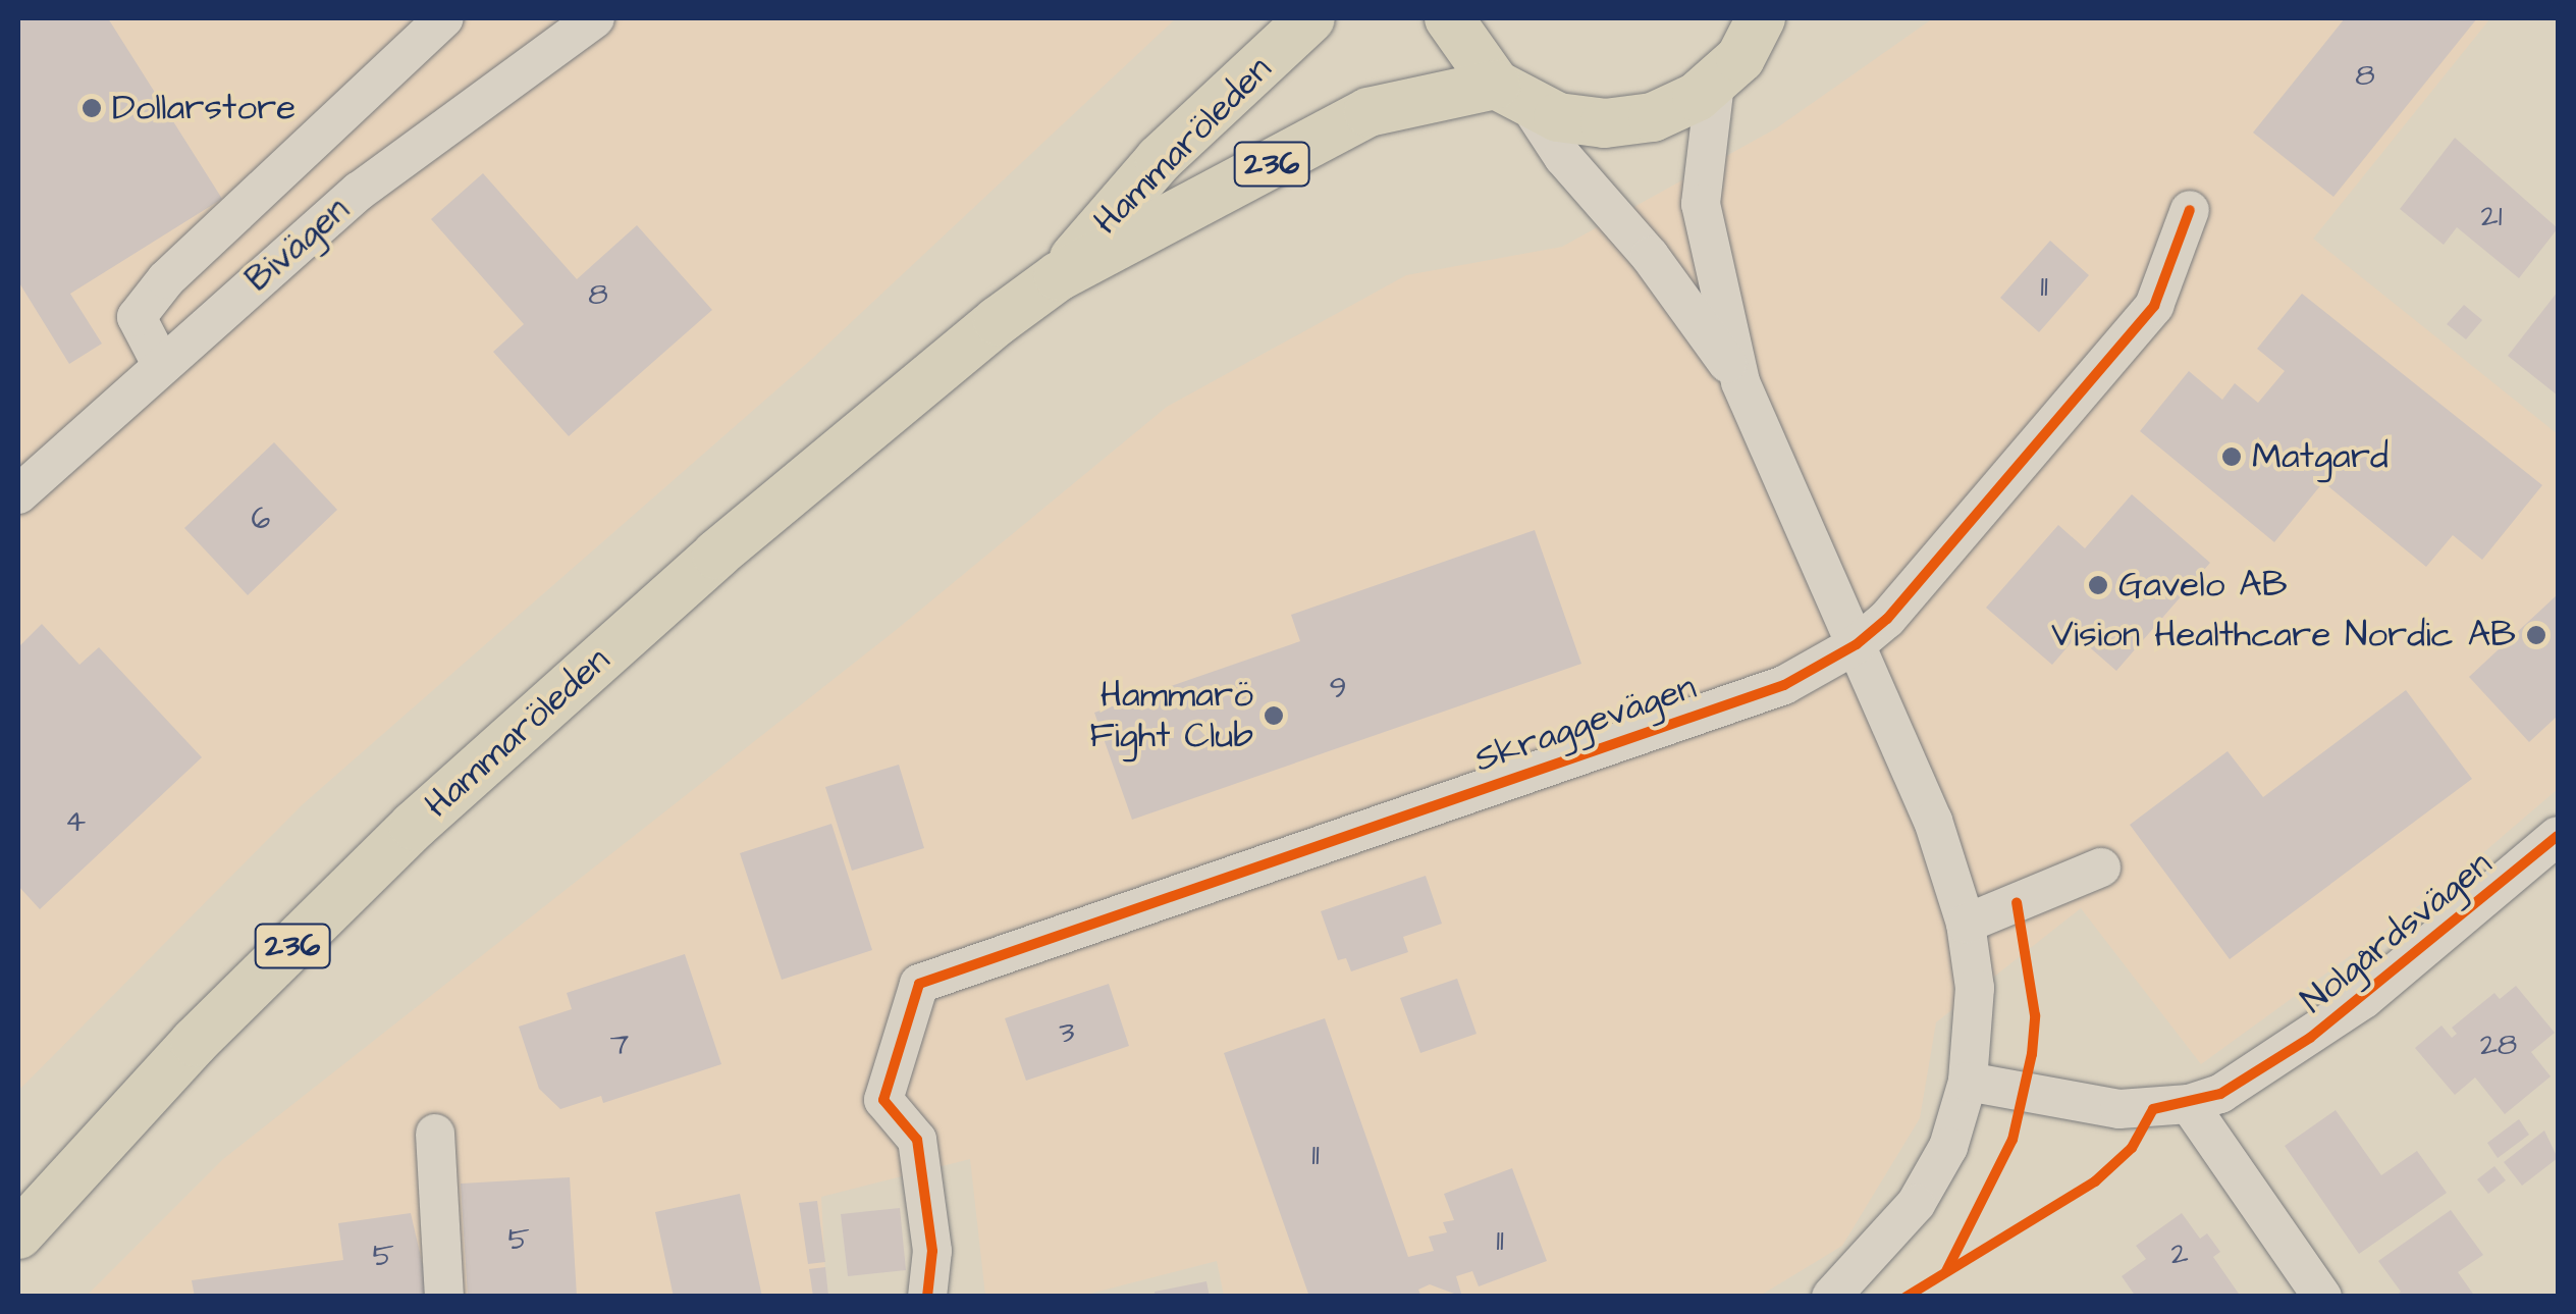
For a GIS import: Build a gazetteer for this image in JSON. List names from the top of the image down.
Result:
{
  "streets": {
    "main road": ["Hammaröleden", "236"],
    "street": ["Bivägen", "Skraggevägen", "Nolgårdsvägen"]
  },
  "crossings": [
    ["Hammaröleden", "236"]
  ],
  "places": [
    "Dollarstore",
    "Matgard",
    "Gavelo AB",
    "Vision Healthcare Nordic AB",
    "Hammarö Fight Club"
  ],
  "house_numbers": [
    "8",
    "21",
    "11",
    "8",
    "6",
    "9",
    "4",
    "3",
    "7",
    "28",
    "11",
    "5",
    "11",
    "2",
    "5"
  ]
}
